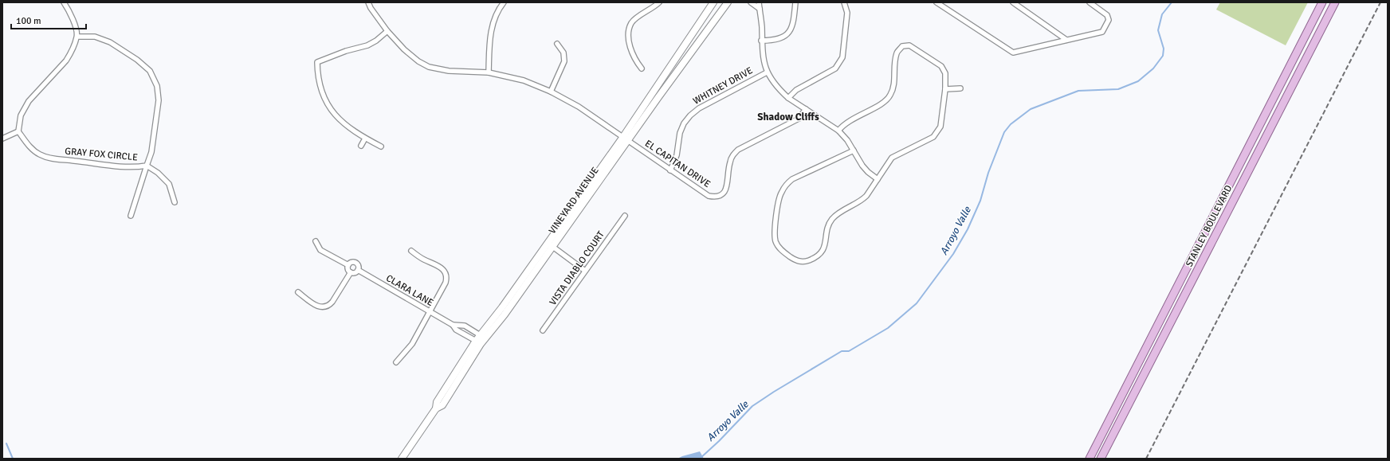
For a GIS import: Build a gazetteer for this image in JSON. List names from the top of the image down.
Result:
{
  "streets": {
    "main road": ["STANLEY BOULEVARD"],
    "street": [
      "WHITNEY DRIVE",
      "GRAY FOX CIRCLE",
      "EL CAPITAN DRIVE",
      "VINEYARD AVENUE",
      "VISTA DIABLO COURT",
      "CLARA LANE"
    ]
  },
  "crossings": [
    ["WHITNEY DRIVE", "EL CAPITAN DRIVE"],
    ["EL CAPITAN DRIVE", "VINEYARD AVENUE"],
    ["VINEYARD AVENUE", "CLARA LANE"]
  ],
  "districts": ["Shadow Cliffs"],
  "water": ["Arroyo Valle"],
  "scale_bar": "100 m"
}
